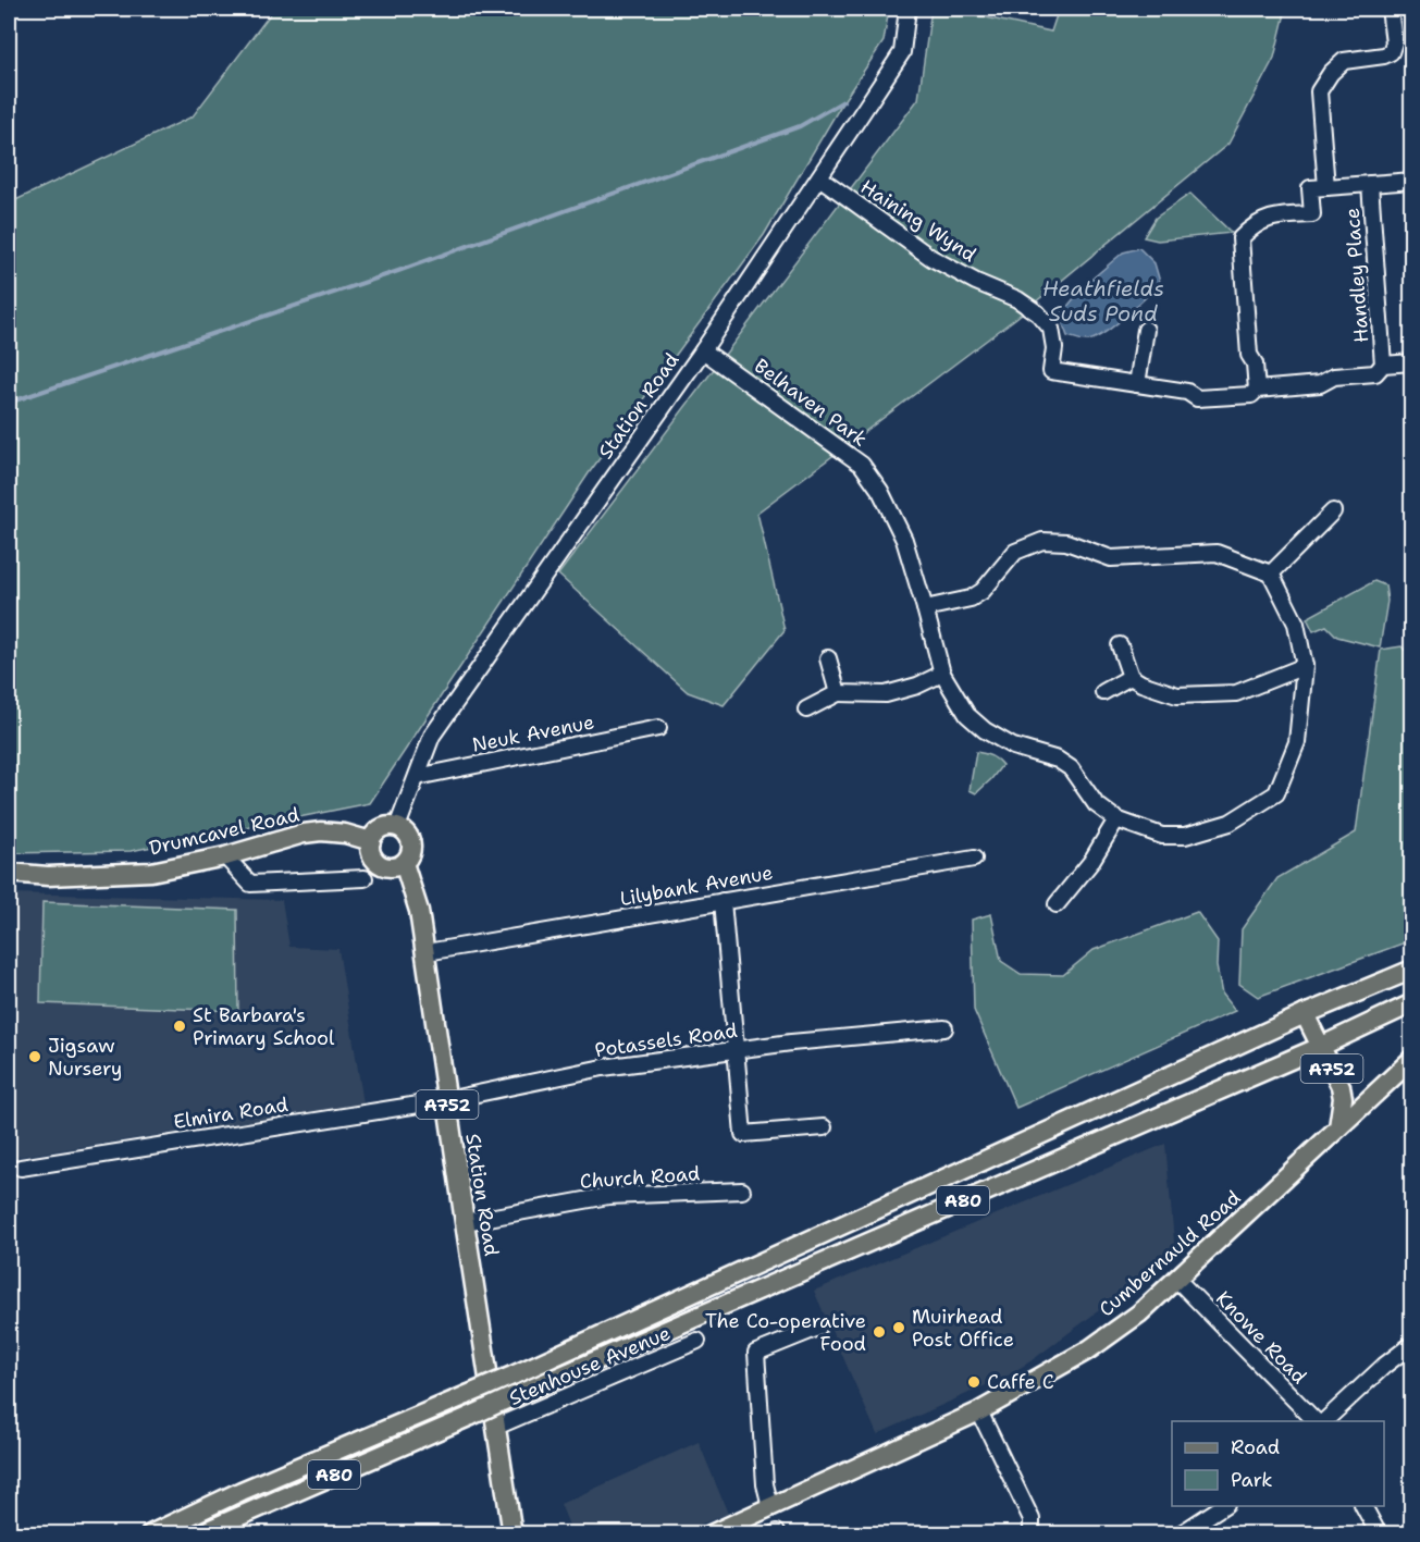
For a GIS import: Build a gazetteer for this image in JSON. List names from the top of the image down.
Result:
{
  "streets": {
    "main road": [
      "Station Road",
      "Drumcavel Road",
      "A752",
      "A80",
      "Cumbernauld Road"
    ],
    "street": [
      "Haining Wynd",
      "Handley Place",
      "Belhaven Park",
      "Neuk Avenue",
      "Lilybank Avenue",
      "Potassels Road",
      "Elmira Road",
      "Church Road",
      "Knowe Road",
      "Stenhouse Avenue"
    ]
  },
  "crossings": [
    ["Haining Wynd", "Handley Place"],
    ["Haining Wynd", "Station Road"],
    ["Belhaven Park", "Station Road"],
    ["Station Road", "Neuk Avenue"],
    ["Station Road", "Drumcavel Road"],
    ["Station Road", "Lilybank Avenue"],
    ["Station Road", "Potassels Road"],
    ["Station Road", "Elmira Road"],
    ["Station Road", "Church Road"],
    ["Station Road", "Stenhouse Avenue"],
    ["Potassels Road", "Elmira Road"],
    ["A752", "A80"],
    ["A752", "Cumbernauld Road"],
    ["Cumbernauld Road", "Knowe Road"]
  ],
  "water": ["Heathfields Suds Pond"],
  "places": [
    "St Barbara's Primary School",
    "Jigsaw Nursery",
    "Muirhead Post Office",
    "The Co-operative Food",
    "Caffe C"
  ],
  "legend": ["Road", "Park"]
}
